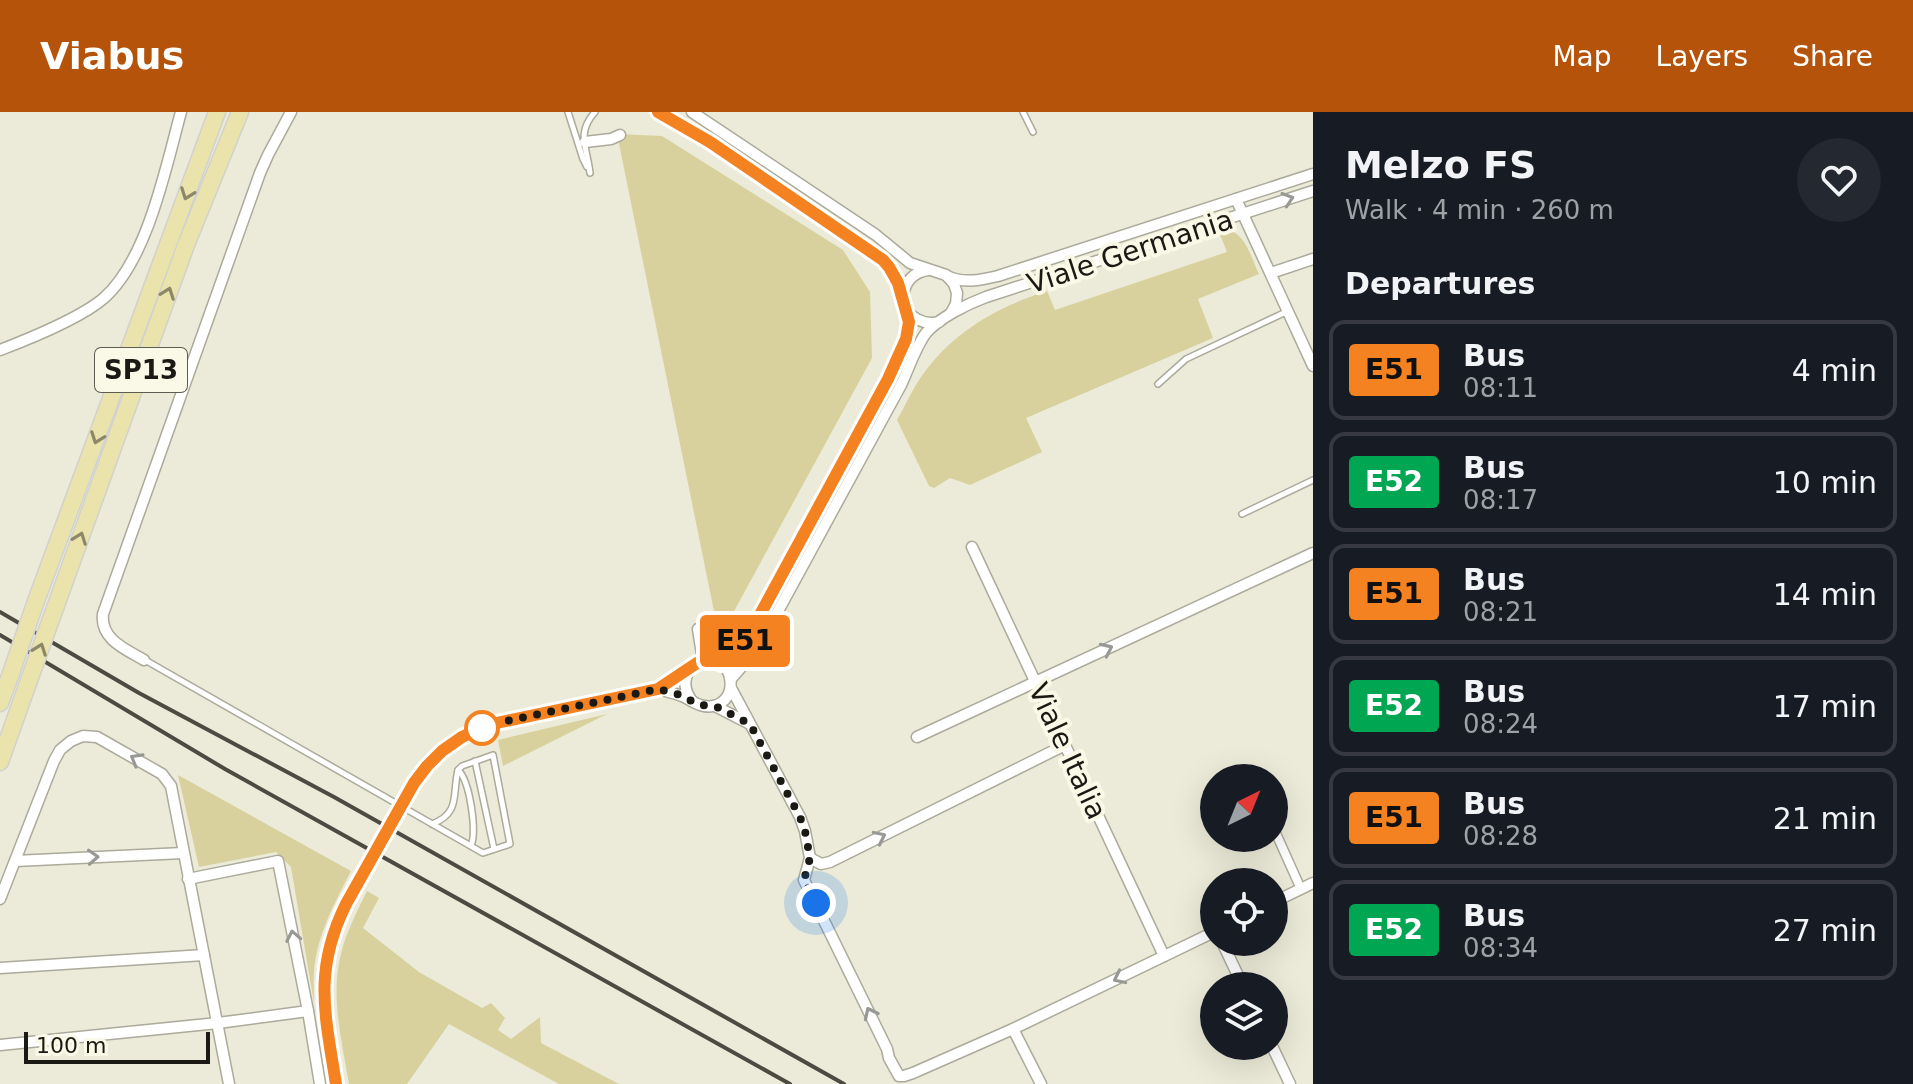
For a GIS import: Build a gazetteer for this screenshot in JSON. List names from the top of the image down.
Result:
{
  "streets": {
    "main road": ["SP13"],
    "street": ["Viale Germania", "Viale Italia"]
  },
  "lines": ["bus line E51"],
  "scale_bar": "100 m",
  "north": "top right",
  "page": {
    "header": "Viabus",
    "nav": ["Map", "Layers", "Share"],
    "on_map": "E51",
    "heading": [
      ["Melzo FS", "Walk · 4 min · 260 m"],
      "Departures"
    ],
    "list": [
      {
        "mark": "E51",
        "name": "Bus",
        "note": "08:11",
        "value": "4 min"
      },
      {
        "mark": "E52",
        "name": "Bus",
        "note": "08:17",
        "value": "10 min"
      },
      {
        "mark": "E51",
        "name": "Bus",
        "note": "08:21",
        "value": "14 min"
      },
      {
        "mark": "E52",
        "name": "Bus",
        "note": "08:24",
        "value": "17 min"
      },
      {
        "mark": "E51",
        "name": "Bus",
        "note": "08:28",
        "value": "21 min"
      },
      {
        "mark": "E52",
        "name": "Bus",
        "note": "08:34",
        "value": "27 min"
      }
    ],
    "scale": "100 m"
  }
}
